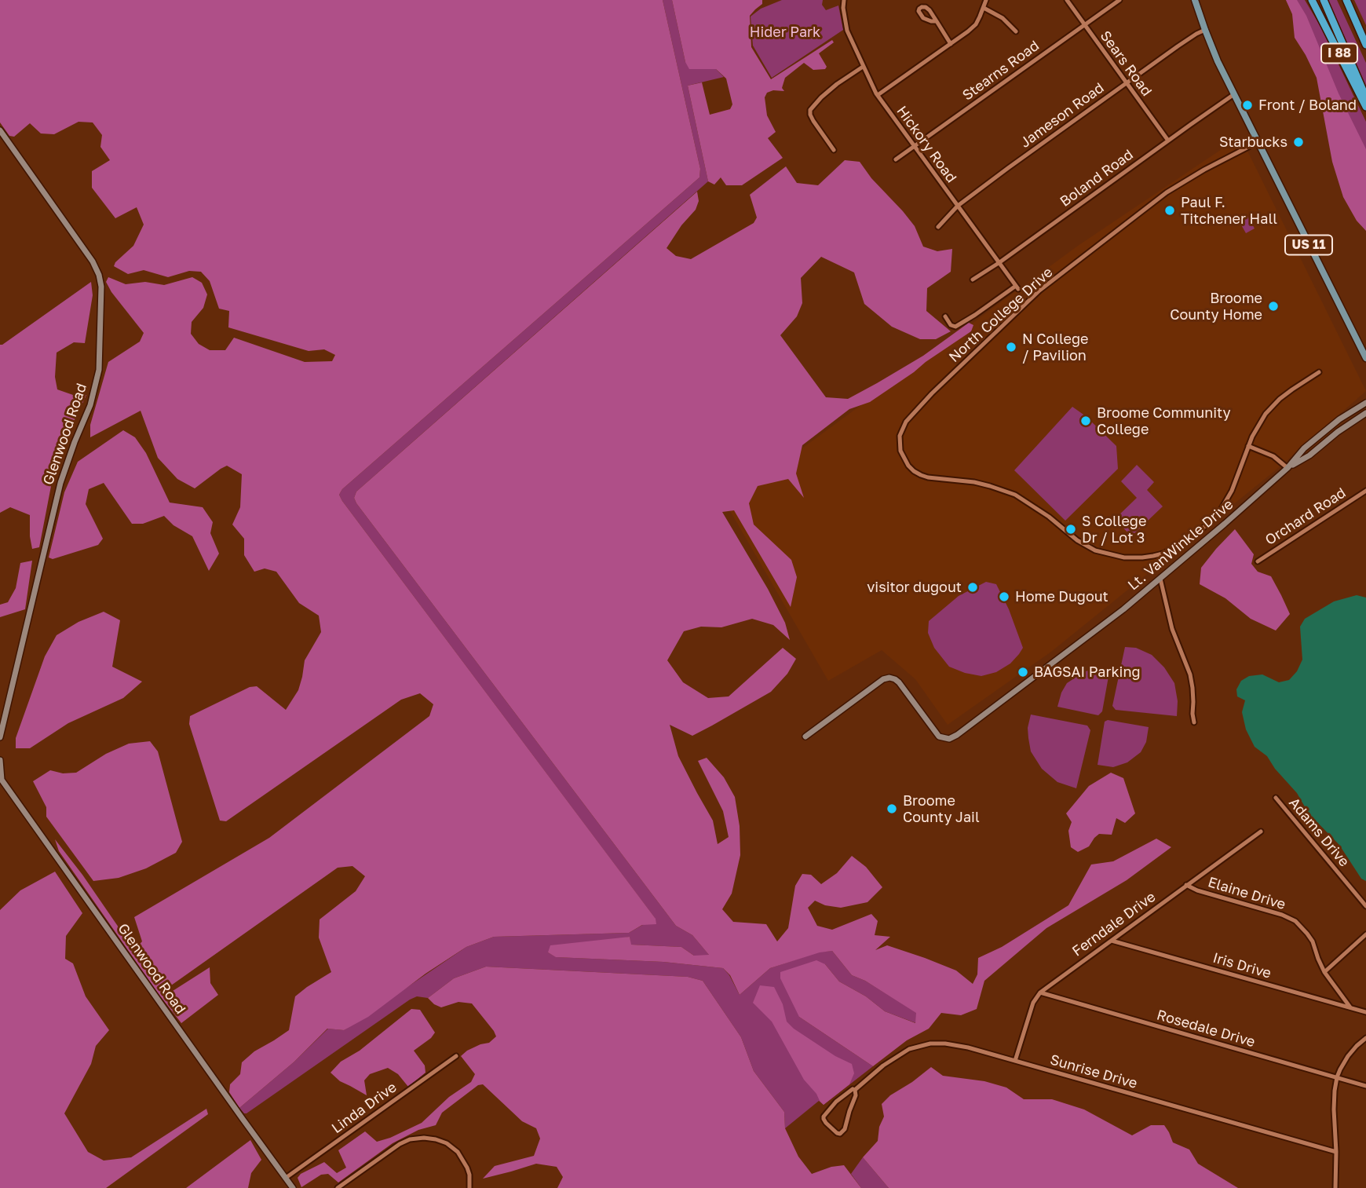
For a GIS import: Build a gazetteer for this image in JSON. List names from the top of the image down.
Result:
{
  "streets": {
    "highway": ["I 88"],
    "main road": ["US 11"],
    "street": [
      "Sears Road",
      "Stearns Road",
      "Jameson Road",
      "Hickory Road",
      "Boland Road",
      "North College Drive",
      "Glenwood Road",
      "Orchard Road",
      "Lt. VanWinkle Drive",
      "Adams Drive",
      "Elaine Drive",
      "Ferndale Drive",
      "Iris Drive",
      "Rosedale Drive",
      "Sunrise Drive",
      "Linda Drive"
    ]
  },
  "crossings": [
    ["Sears Road", "Stearns Road"],
    ["Sears Road", "Jameson Road"],
    ["Sears Road", "Boland Road"],
    ["Stearns Road", "Hickory Road"],
    ["Jameson Road", "Hickory Road"],
    ["Jameson Road", "US 11"],
    ["Hickory Road", "Boland Road"],
    ["Boland Road", "US 11"],
    ["US 11", "North College Drive"],
    ["Glenwood Road", "Linda Drive"],
    ["Elaine Drive", "Ferndale Drive"],
    ["Elaine Drive", "Iris Drive"],
    ["Ferndale Drive", "Iris Drive"],
    ["Ferndale Drive", "Rosedale Drive"],
    ["Ferndale Drive", "Sunrise Drive"]
  ],
  "parks": ["Hider Park"],
  "places": [
    "Front / Boland",
    "Starbucks",
    "Paul F. Titchener Hall",
    "Broome County Home",
    "N College / Pavilion",
    "Broome Community College",
    "S College Dr / Lot 3",
    "visitor dugout",
    "Home Dugout",
    "BAGSAI Parking",
    "Broome County Jail"
  ]
}
